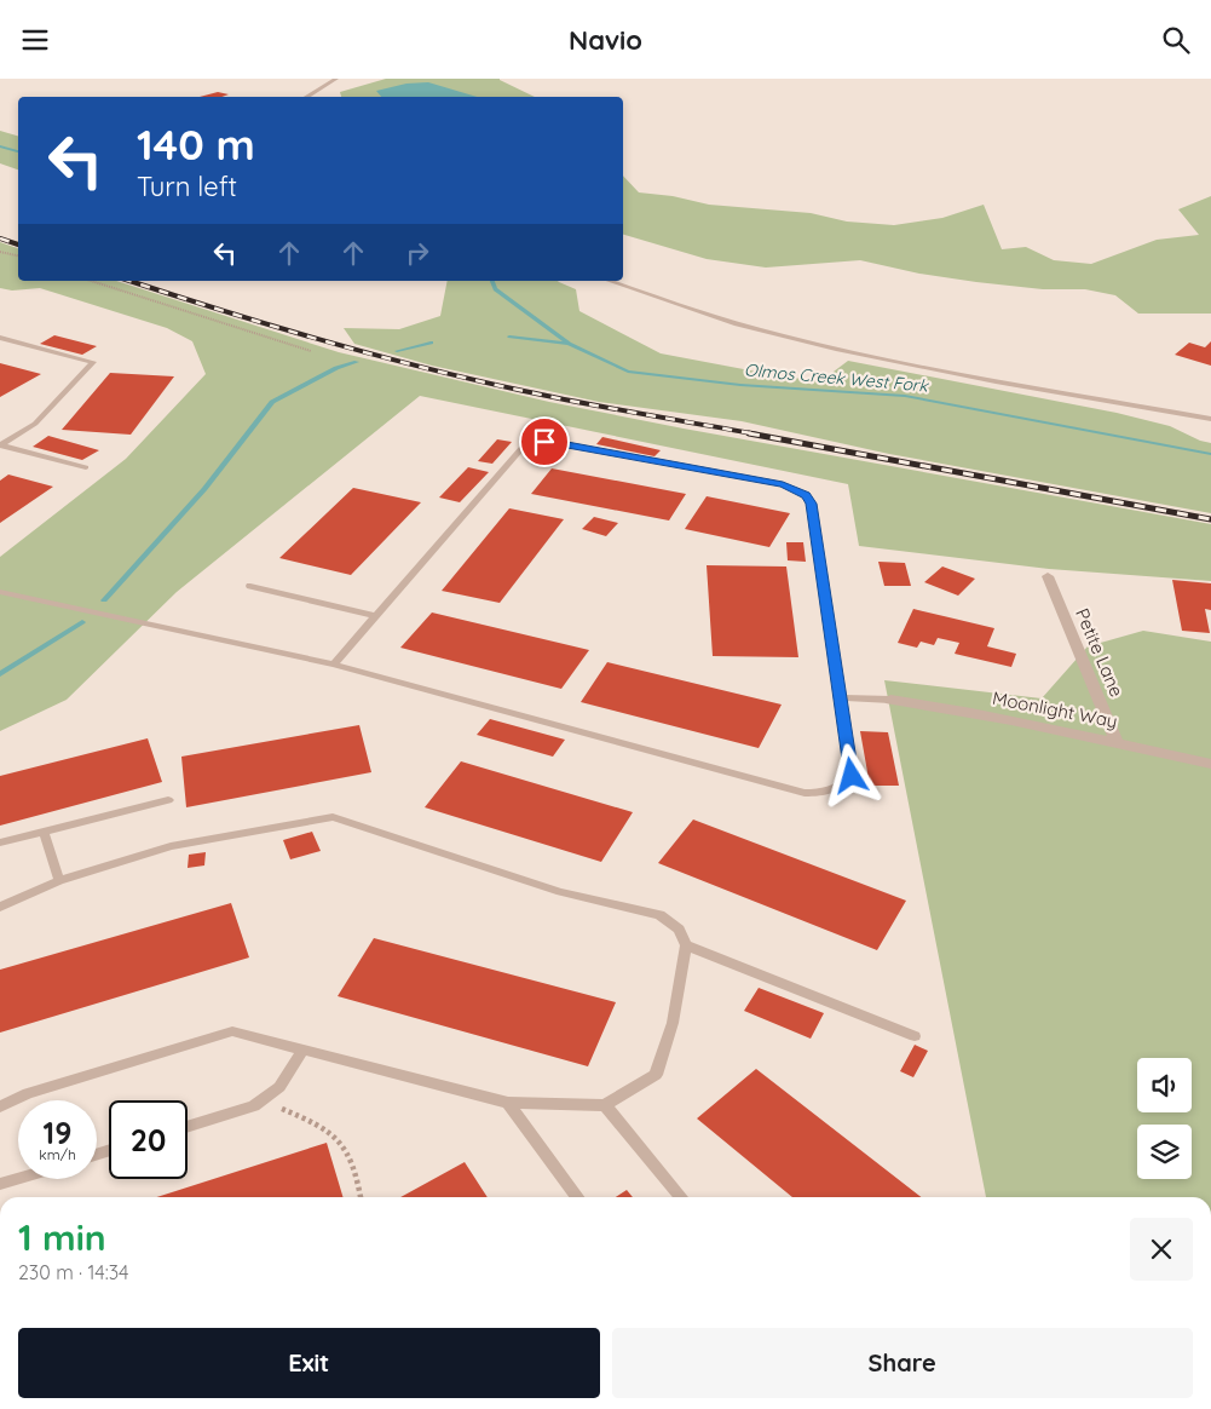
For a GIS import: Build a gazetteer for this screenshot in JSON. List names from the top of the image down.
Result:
{
  "streets": {
    "street": ["Petite Lane", "Moonlight Way"]
  },
  "crossings": [
    ["Petite Lane", "Moonlight Way"]
  ],
  "water": ["Olmos Creek West Fork"],
  "page": {
    "header": "Navio",
    "turn": ["140 m", "Turn left"],
    "speed": "19 km/h",
    "limit": "20",
    "heading": ["1 min", "230 m · 14:34"],
    "buttons": ["Exit", "Share"]
  }
}
